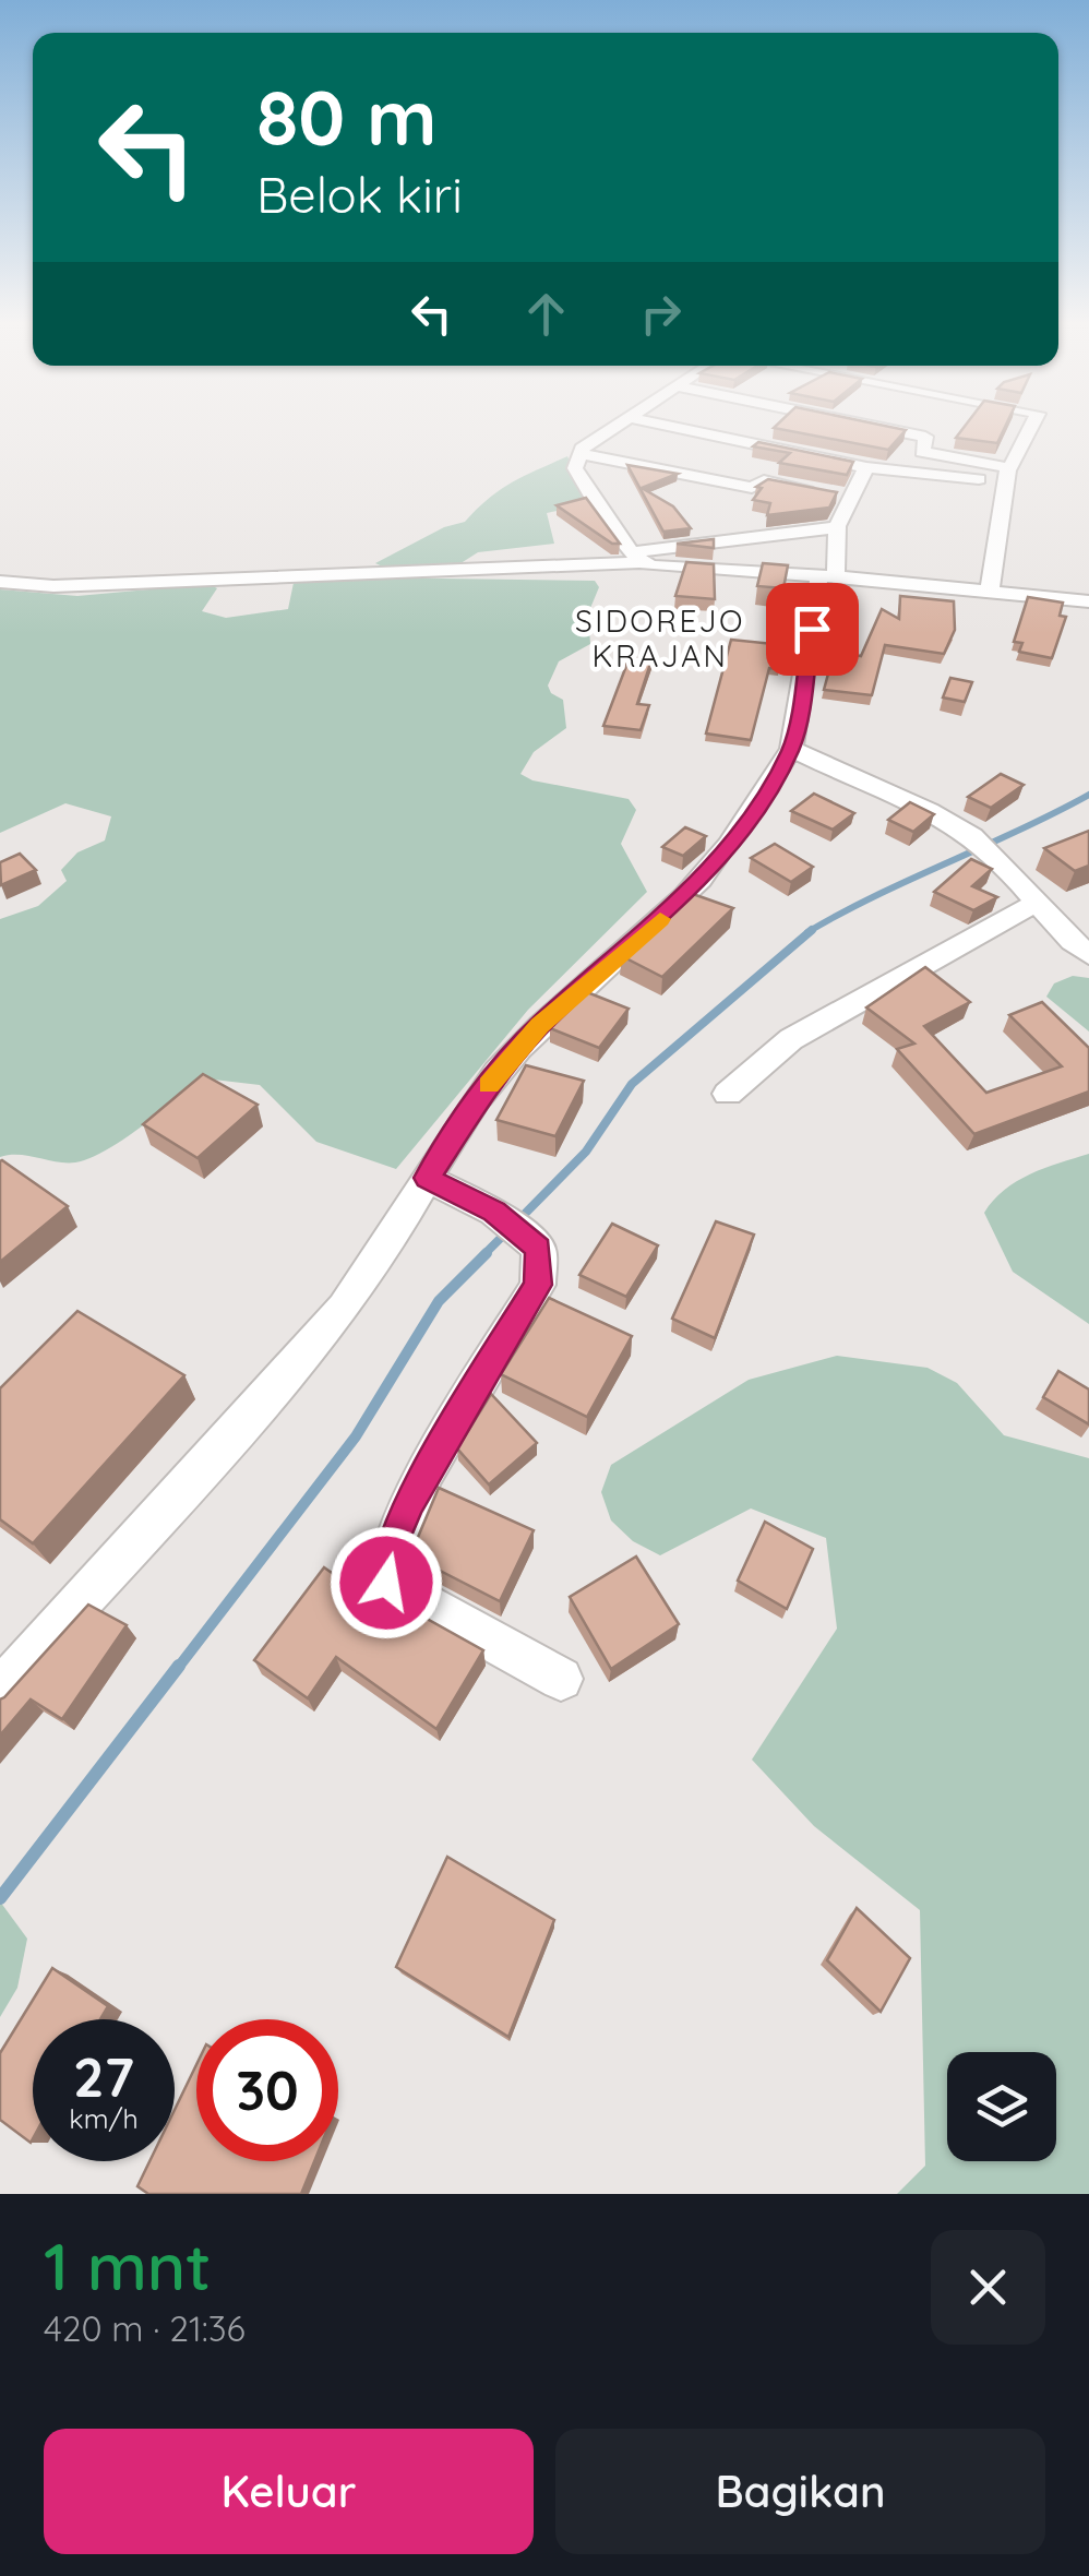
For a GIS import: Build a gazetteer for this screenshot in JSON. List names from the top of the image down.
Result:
{
  "districts": ["SIDOREJO KRAJAN"],
  "page": {
    "turn": ["80 m", "Belok kiri"],
    "speed": "27 km/h",
    "limit": "30",
    "heading": ["1 mnt", "420 m · 21:36"],
    "buttons": ["Keluar", "Bagikan"]
  }
}
